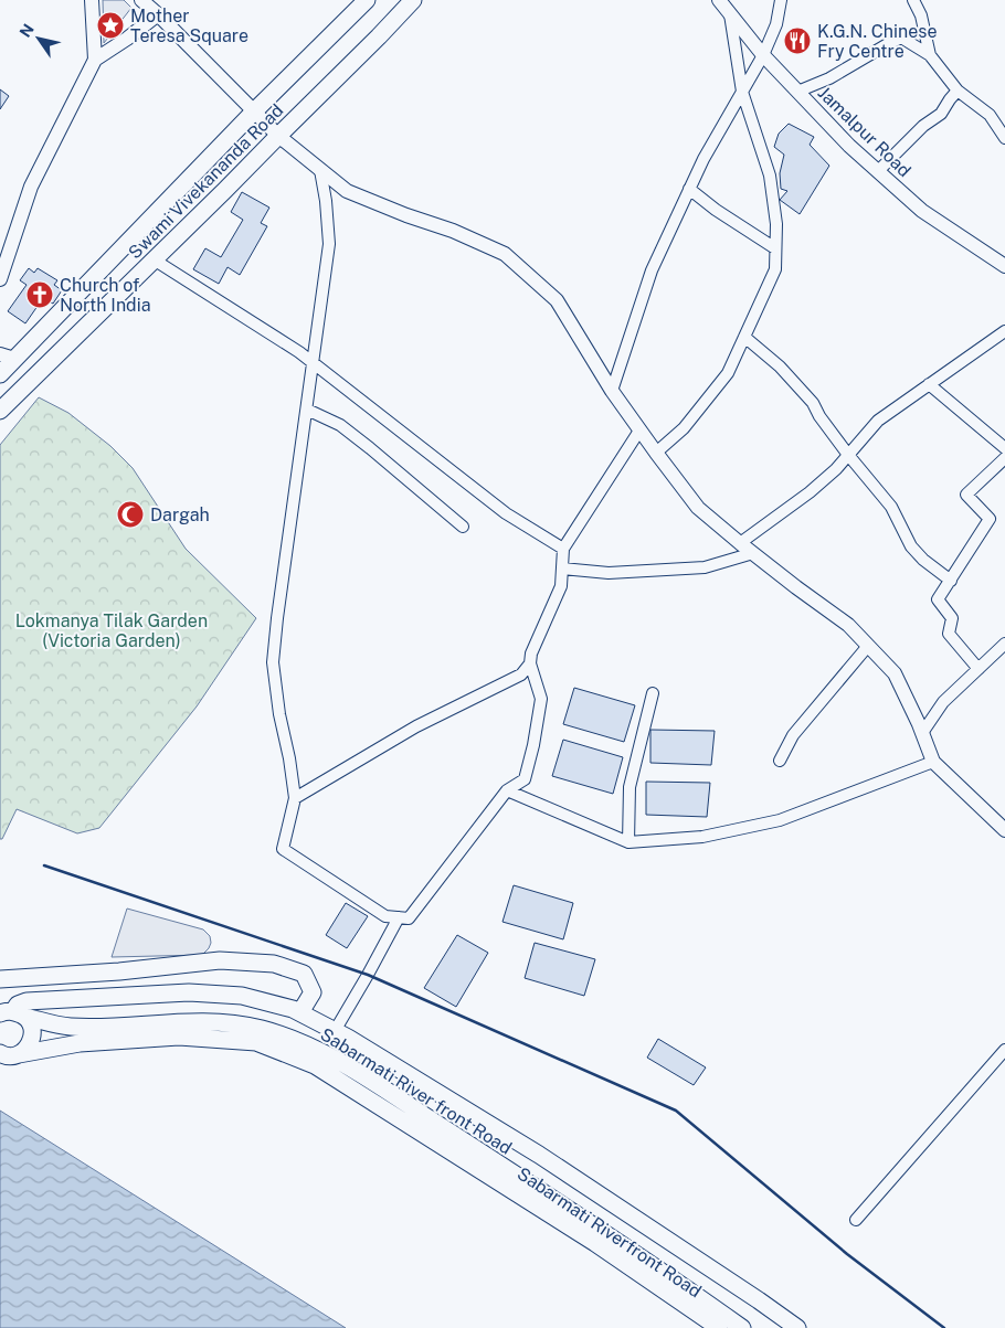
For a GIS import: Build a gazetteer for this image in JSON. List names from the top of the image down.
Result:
{
  "streets": {
    "main road": ["Swami Vivekananda Road", "Sabarmati River front Road", "Sabarmati Riverfront Road"],
    "street": ["Jamalpur Road"]
  },
  "parks": ["Lokmanya Tilak Garden (Victoria Garden)"],
  "places": {
    "place": ["Mother Teresa Square"],
    "restaurant": ["K.G.N. Chinese Fry Centre"],
    "church": ["Church of North India"],
    "mosque": ["Dargah"]
  },
  "north": "top left"
}
